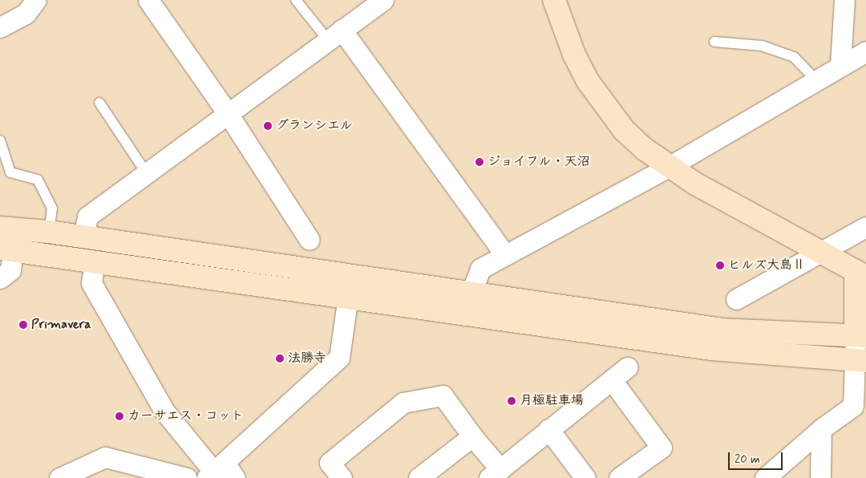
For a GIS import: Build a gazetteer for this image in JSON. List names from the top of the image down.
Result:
{
  "places": [
    "グランシエル",
    "ジョイフル・天沼",
    "ヒルズ大島Ⅱ",
    "Primavera",
    "法勝寺",
    "月極駐車場",
    "カーサエス・コット"
  ],
  "scale_bar": "20 m"
}
